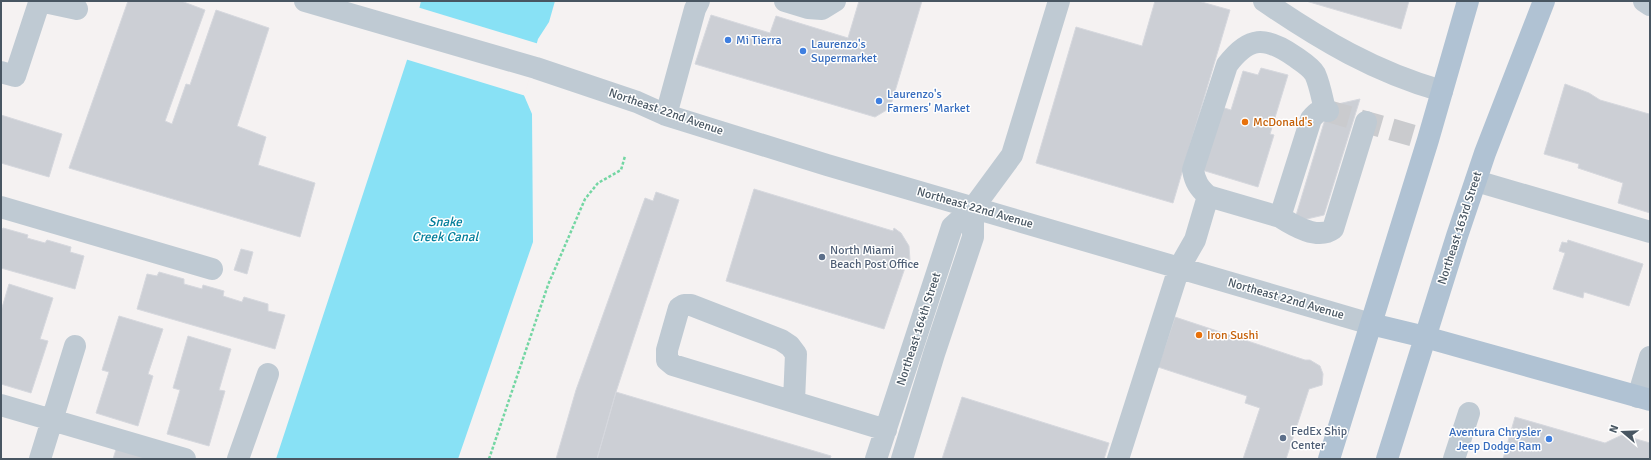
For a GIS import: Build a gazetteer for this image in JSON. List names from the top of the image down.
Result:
{
  "streets": {
    "main road": ["Northeast 22nd Avenue", "Northeast 163rd Street"],
    "street": ["Northeast 164th Street"]
  },
  "crossings": [
    ["Northeast 22nd Avenue", "Northeast 163rd Street"],
    ["Northeast 22nd Avenue", "Northeast 164th Street"]
  ],
  "water": ["Snake Creek Canal"],
  "places": [
    "Mi Tierra",
    "Laurenzo's Supermarket",
    "Laurenzo's Farmers' Market",
    "McDonald's",
    "North Miami Beach Post Office",
    "Iron Sushi",
    "FedEx Ship Center",
    "Aventura Chrysler Jeep Dodge Ram"
  ],
  "north": "left"
}
